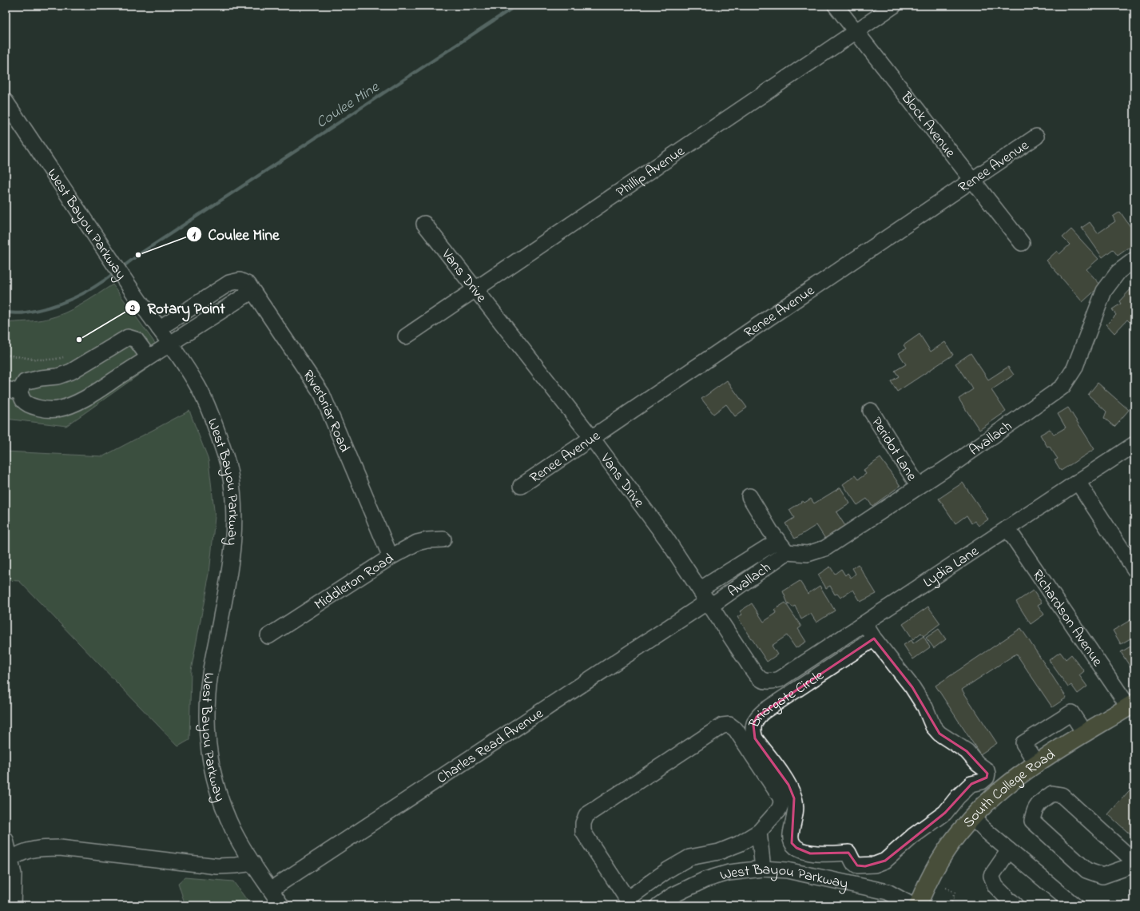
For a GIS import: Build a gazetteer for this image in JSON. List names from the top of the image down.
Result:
{
  "streets": {
    "main road": ["South College Road"],
    "street": [
      "Block Avenue",
      "Renee Avenue",
      "Phillip Avenue",
      "West Bayou Parkway",
      "Vans Drive",
      "Riverbriar Road",
      "Avallach",
      "Peridot Lane",
      "Lydia Lane",
      "Middleton Road",
      "Richardson Avenue",
      "Briargate Circle",
      "Charles Read Avenue"
    ]
  },
  "crossings": [
    ["Block Avenue", "Renee Avenue"],
    ["Block Avenue", "Phillip Avenue"],
    ["Renee Avenue", "Vans Drive"],
    ["Phillip Avenue", "Vans Drive"],
    ["West Bayou Parkway", "Riverbriar Road"],
    ["West Bayou Parkway", "Charles Read Avenue"],
    ["Vans Drive", "Avallach"],
    ["Vans Drive", "Lydia Lane"],
    ["Vans Drive", "Charles Read Avenue"],
    ["Riverbriar Road", "Middleton Road"],
    ["Avallach", "Peridot Lane"],
    ["Avallach", "Charles Read Avenue"],
    ["Lydia Lane", "Richardson Avenue"],
    ["Lydia Lane", "Briargate Circle"],
    ["Richardson Avenue", "South College Road"]
  ],
  "water": ["Coulee Mine"],
  "places": ["Coulee Mine", "Rotary Point"]
}
